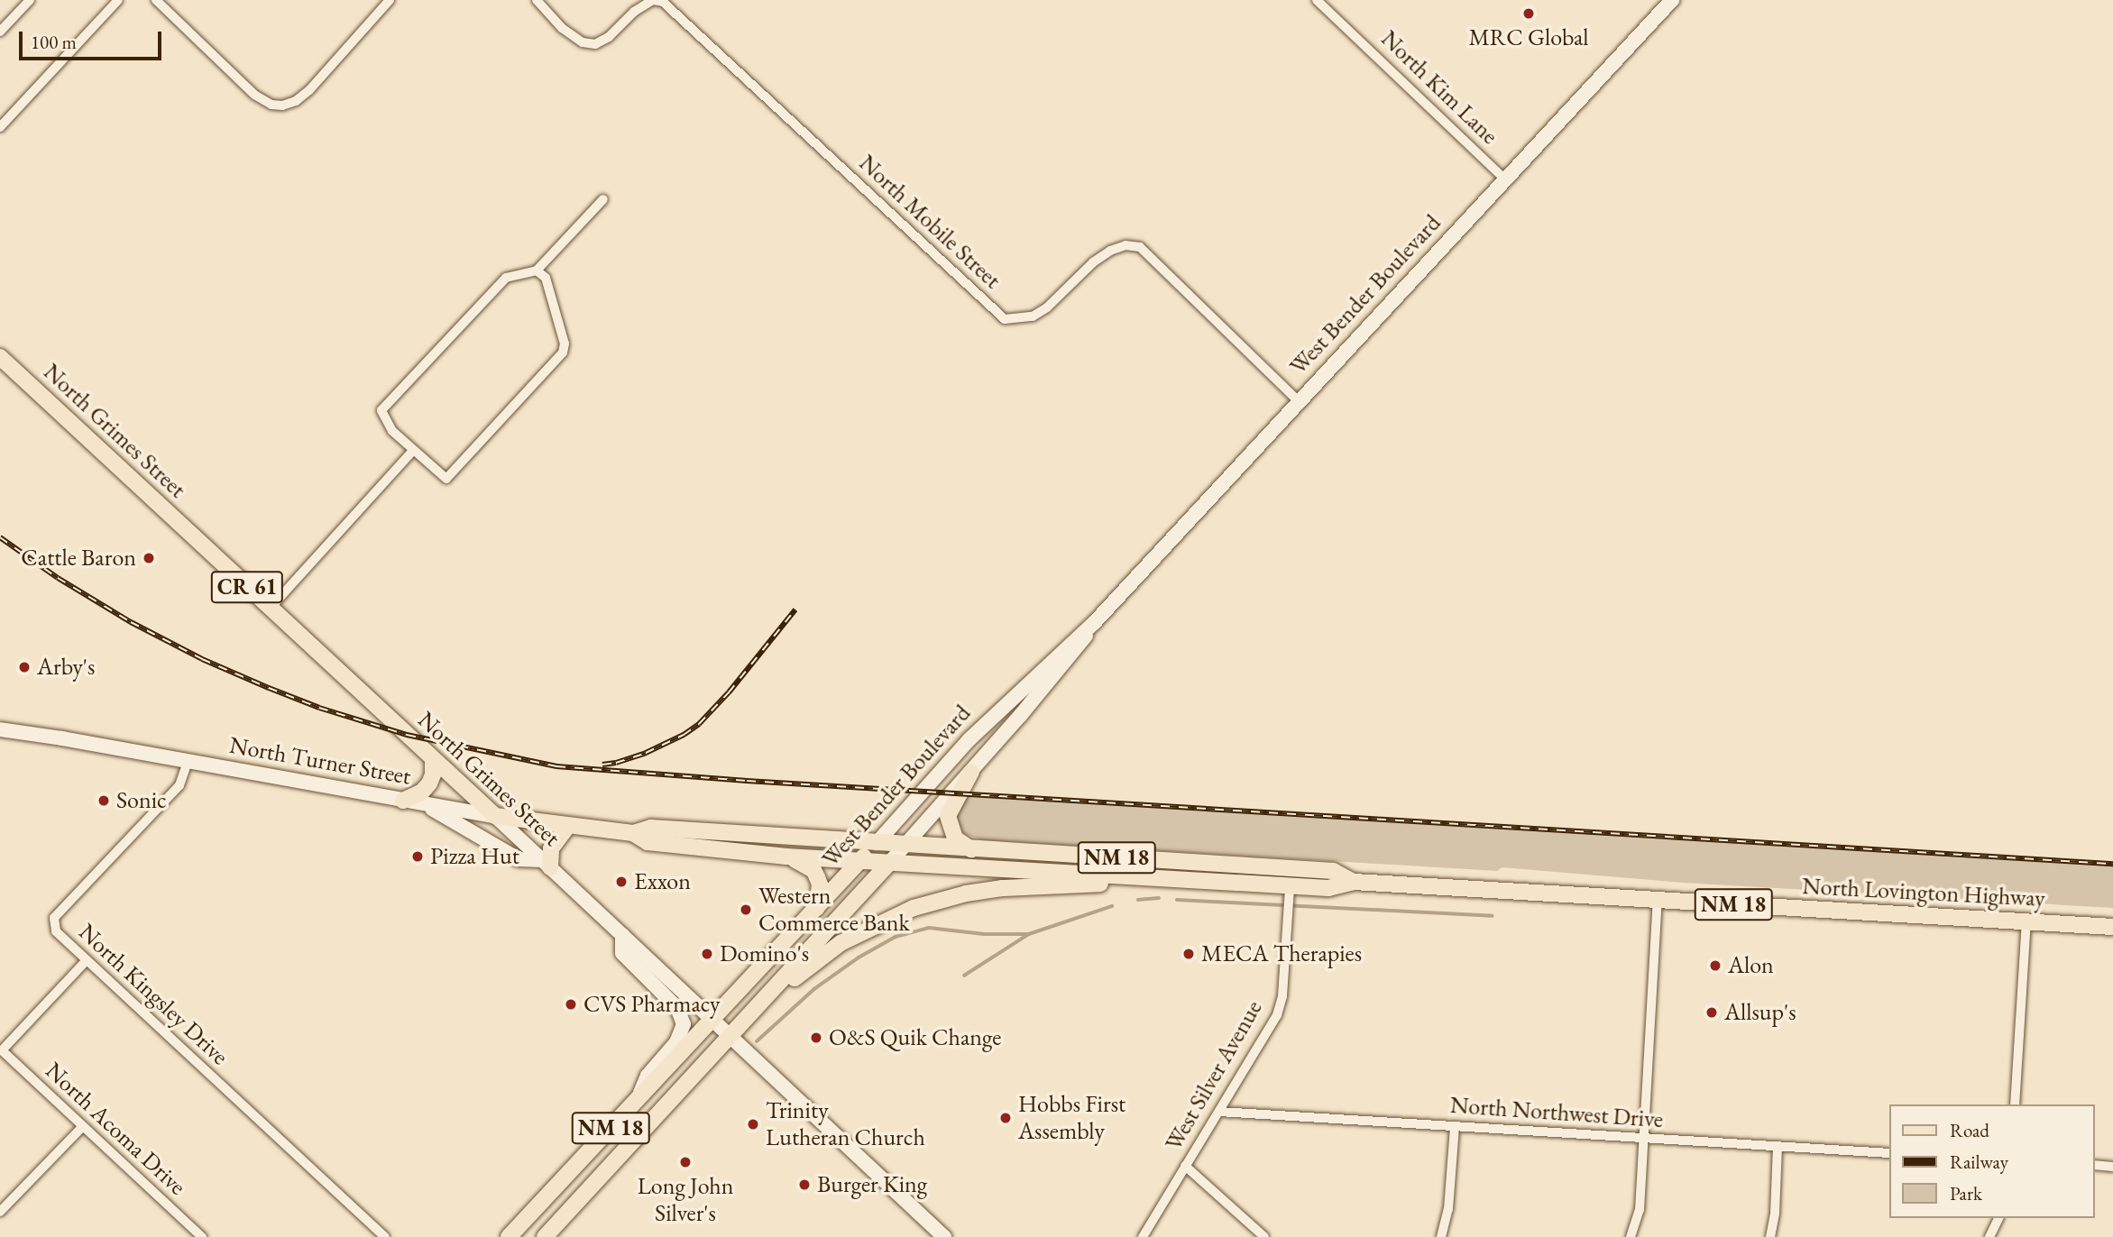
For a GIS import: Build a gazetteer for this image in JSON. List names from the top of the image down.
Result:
{
  "streets": {
    "main road": [
      "West Bender Boulevard",
      "North Grimes Street",
      "CR 61",
      "North Turner Street",
      "NM 18",
      "North Lovington Highway"
    ],
    "street": [
      "North Kim Lane",
      "North Mobile Street",
      "North Kingsley Drive",
      "West Silver Avenue",
      "North Northwest Drive",
      "North Acoma Drive"
    ]
  },
  "crossings": [
    ["North Kim Lane", "West Bender Boulevard"],
    ["North Mobile Street", "West Bender Boulevard"],
    ["West Bender Boulevard", "North Grimes Street"],
    ["West Bender Boulevard", "North Turner Street"],
    ["West Bender Boulevard", "North Lovington Highway"],
    ["North Grimes Street", "North Turner Street"],
    ["North Turner Street", "North Lovington Highway"],
    ["North Turner Street", "North Kingsley Drive"],
    ["North Lovington Highway", "West Silver Avenue"],
    ["West Silver Avenue", "North Northwest Drive"]
  ],
  "places": [
    "MRC Global",
    "Cattle Baron",
    "Arby's",
    "Sonic",
    "Pizza Hut",
    "Exxon",
    "Western Commerce Bank",
    "Domino's",
    "MECA Therapies",
    "Alon",
    "CVS Pharmacy",
    "Allsup's",
    "O&S Quik Change",
    "Hobbs First Assembly",
    "Trinity Lutheran Church",
    "Long John Silver's",
    "Burger King"
  ],
  "legend": ["Road", "Railway", "Park"],
  "scale_bar": "100 m"
}
